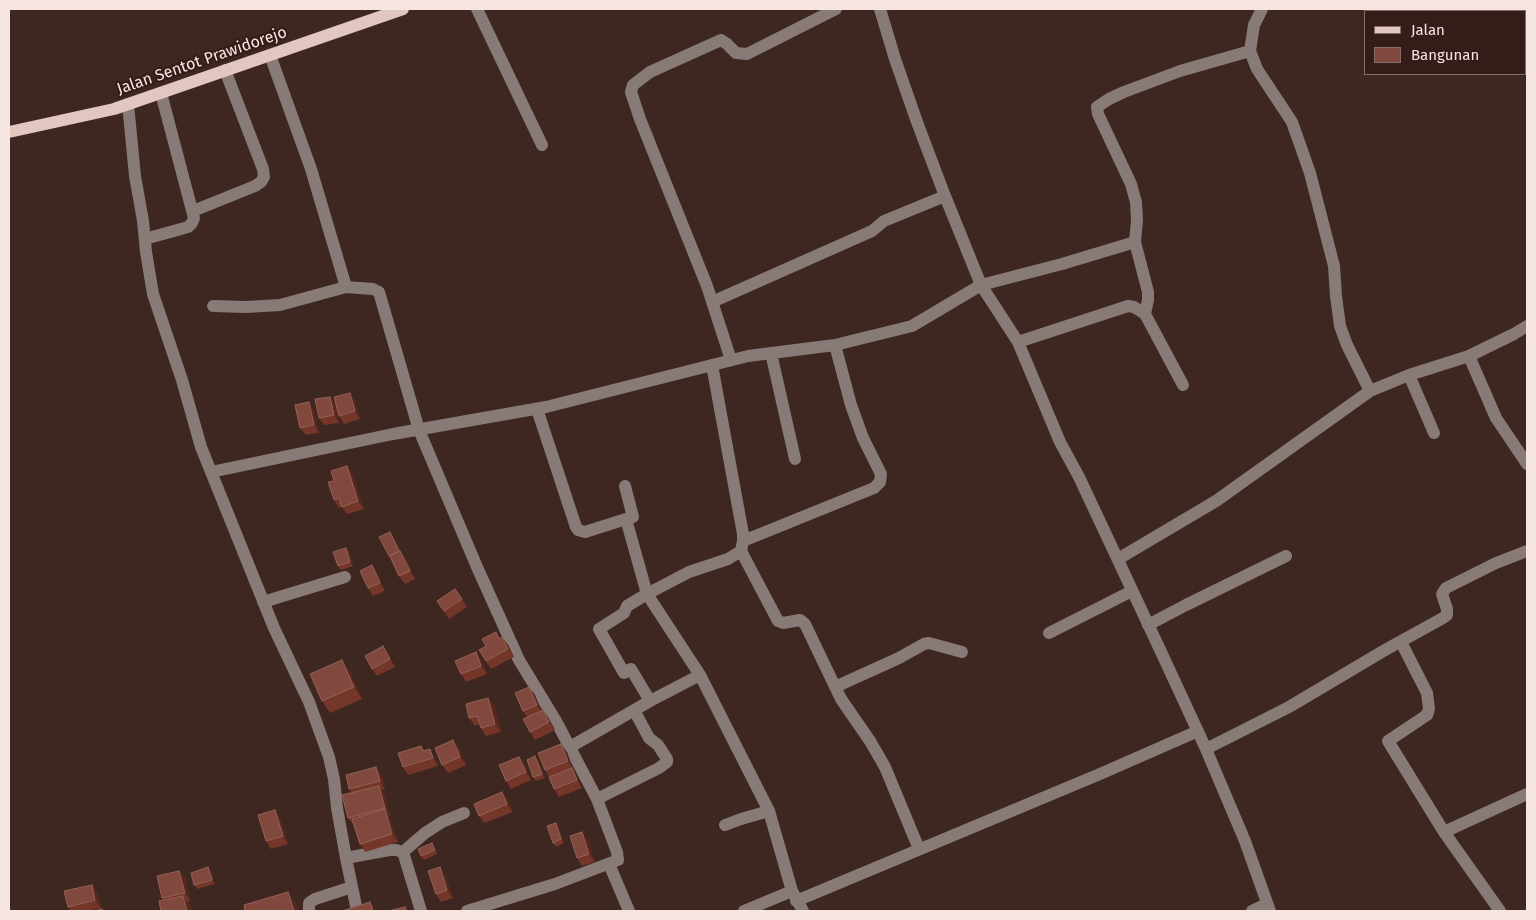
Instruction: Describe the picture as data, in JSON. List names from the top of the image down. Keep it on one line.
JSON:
{"streets":{"main road":["Jalan Sentot Prawidorejo"]},"legend":["Jalan","Bangunan"]}
